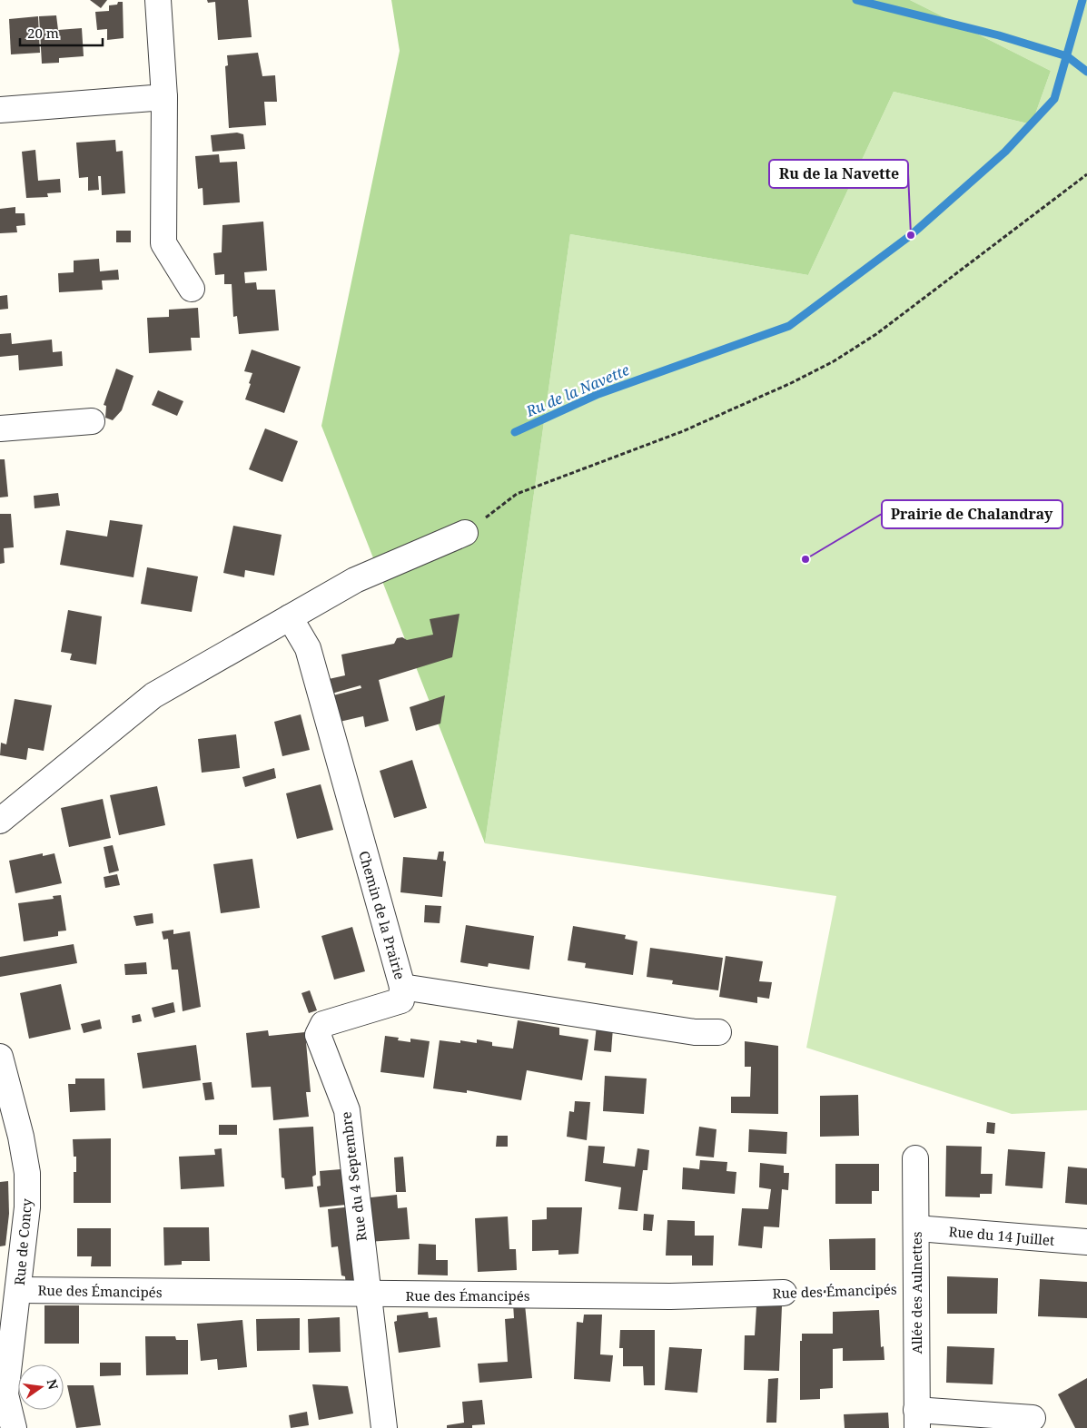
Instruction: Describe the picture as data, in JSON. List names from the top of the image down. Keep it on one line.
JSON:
{"streets":{"street":["Chemin de la Prairie","Rue du 4 Septembre","Rue du 14 Juillet","Rue de Concy","Rue des Émancipés","Allée des Aulnettes"]},"crossings":[["Chemin de la Prairie","Rue du 4 Septembre"],["Rue du 4 Septembre","Rue des Émancipés"],["Rue du 14 Juillet","Allée des Aulnettes"],["Rue de Concy","Rue des Émancipés"],["Rue des Émancipés","Allée des Aulnettes"]],"water":["Ru de la Navette"],"places":["Ru de la Navette","Prairie de Chalandray"],"scale_bar":"20 m","north":"right"}
